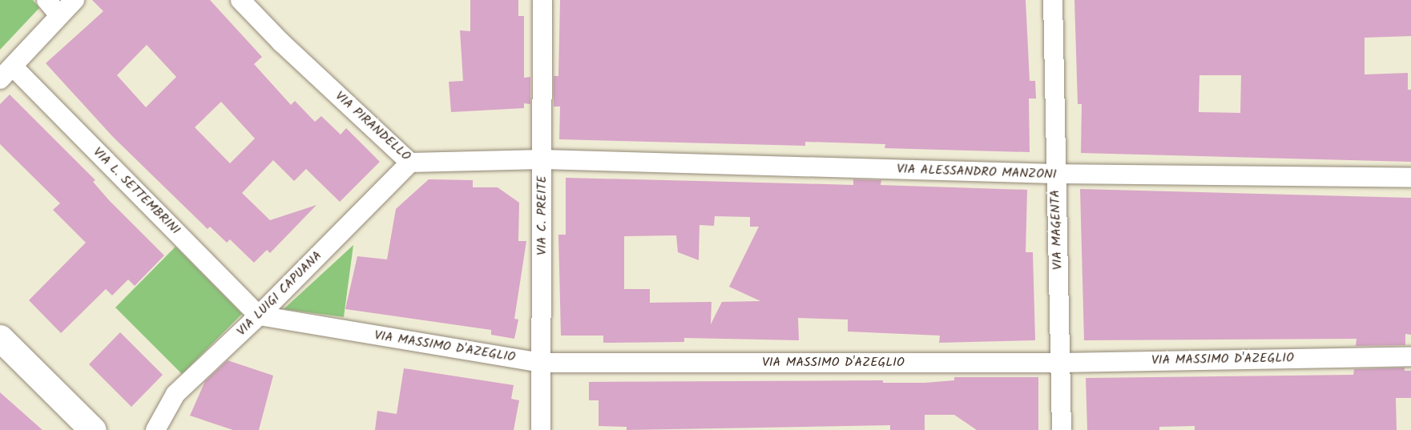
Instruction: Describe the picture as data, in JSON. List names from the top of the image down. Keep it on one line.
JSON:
{"streets":{"street":["VIA PIRANDELLO","VIA ALESSANDRO MANZONI","VIA L. SETTEMBRINI","VIA C. PREITE","VIA MAGENTA","VIA LUIGI CAPUANA","VIA MASSIMO D'AZEGLIO"]},"crossings":[["VIA PIRANDELLO","VIA ALESSANDRO MANZONI"],["VIA PIRANDELLO","VIA C. PREITE"],["VIA PIRANDELLO","VIA LUIGI CAPUANA"],["VIA ALESSANDRO MANZONI","VIA C. PREITE"],["VIA ALESSANDRO MANZONI","VIA MAGENTA"],["VIA L. SETTEMBRINI","VIA LUIGI CAPUANA"],["VIA L. SETTEMBRINI","VIA MASSIMO D'AZEGLIO"],["VIA C. PREITE","VIA MASSIMO D'AZEGLIO"],["VIA MAGENTA","VIA MASSIMO D'AZEGLIO"],["VIA LUIGI CAPUANA","VIA MASSIMO D'AZEGLIO"]]}
